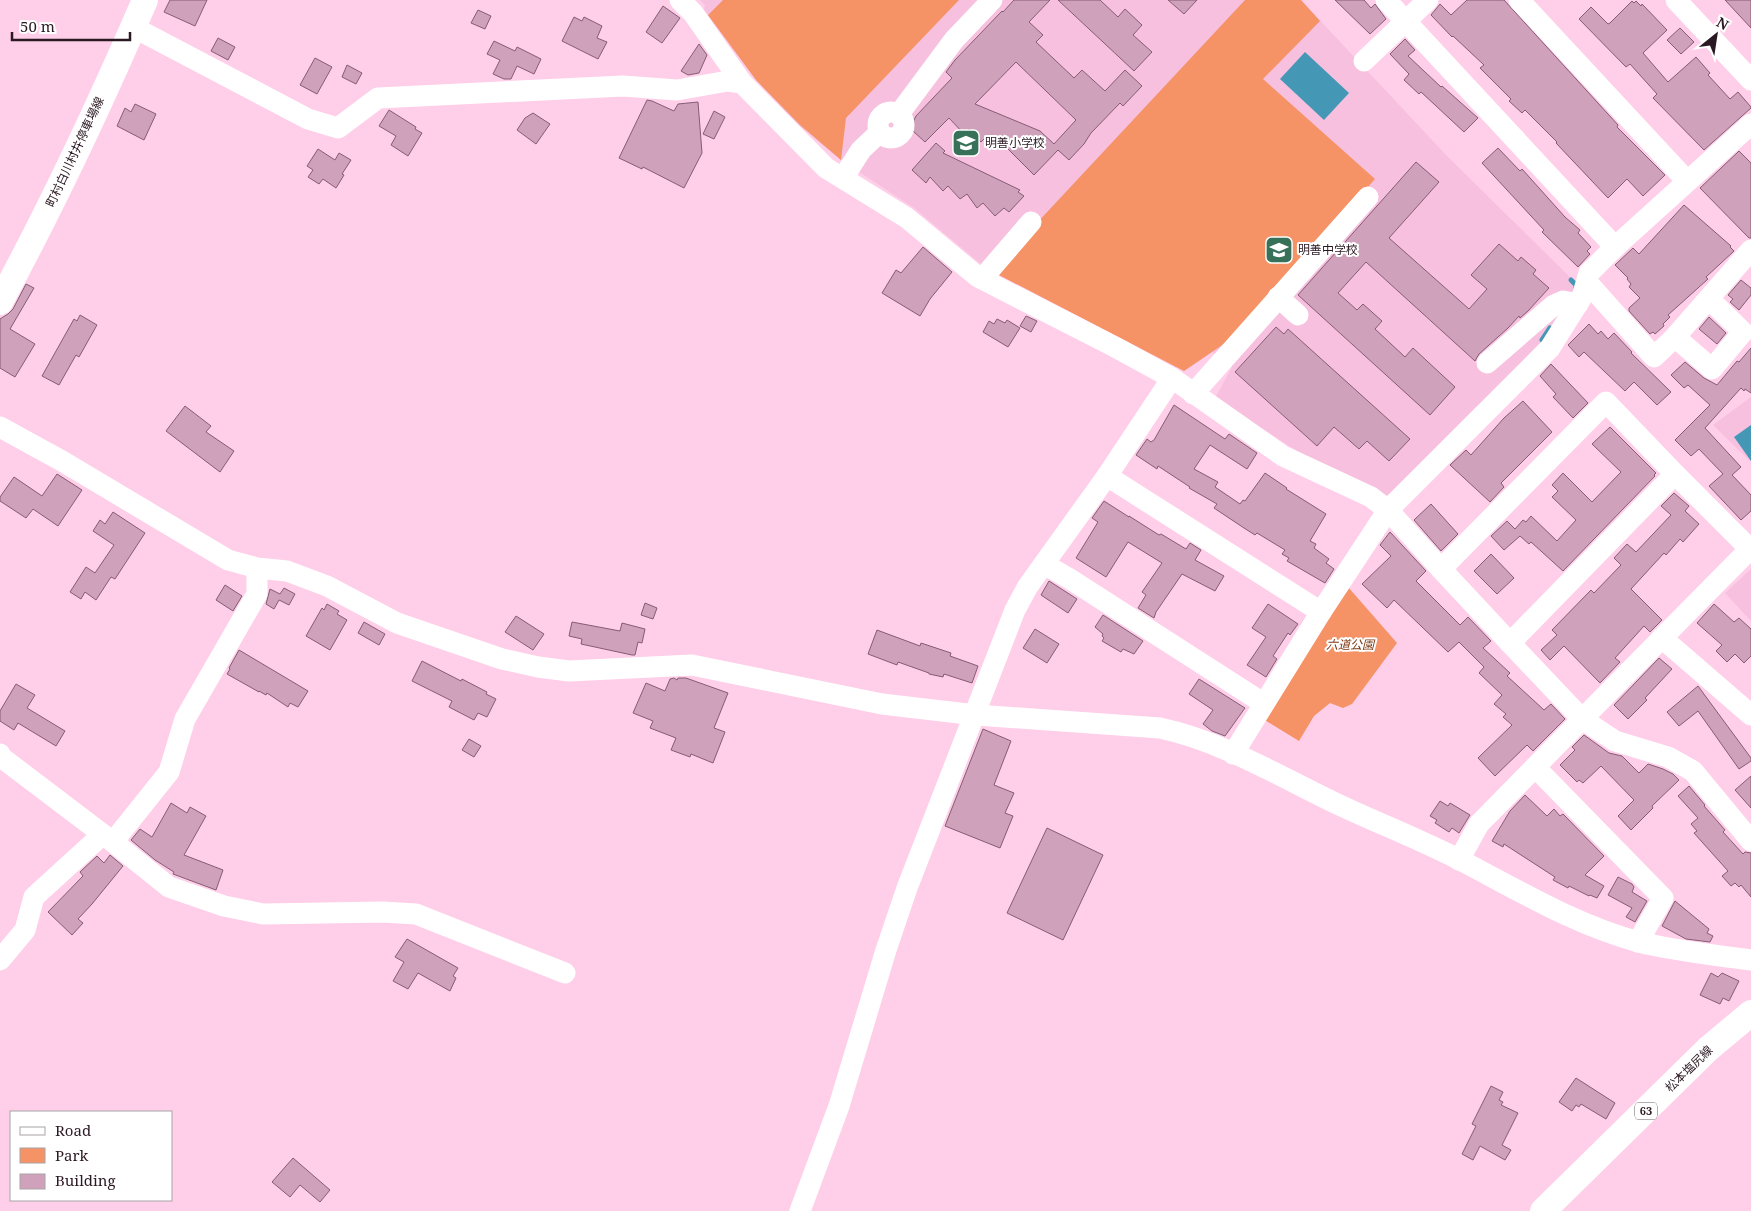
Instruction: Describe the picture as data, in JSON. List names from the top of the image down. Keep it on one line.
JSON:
{"streets":{"main road":["町村白川村井停車場線","松本塩尻線","63"]},"parks":["六道公園"],"places":{"school or university":["明善小学校","明善中学校"]},"legend":["Road","Park","Building"],"scale_bar":"50 m","north":"top right"}
